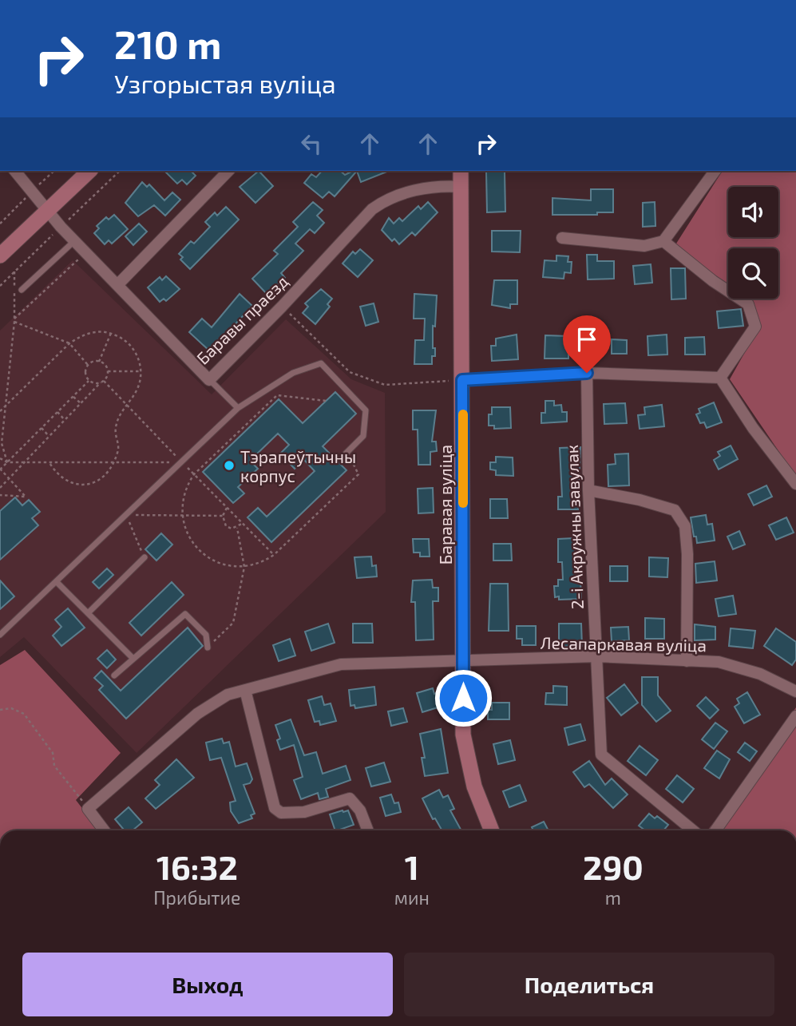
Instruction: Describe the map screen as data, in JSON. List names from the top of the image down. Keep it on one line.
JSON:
{"streets":{"street":["Баравы праезд","Баравая вуліца","2-і Акружны завулак","Лесапаркавая вуліца"]},"crossings":[["Баравы праезд","Баравая вуліца"],["Баравая вуліца","Лесапаркавая вуліца"],["2-і Акружны завулак","Лесапаркавая вуліца"]],"places":["Тэрапеўтычны корпус"],"page":{"turn":["210 m","Узгорыстая вуліца"],"eta":["16:32","Прибытие","1","мин","290","m"],"buttons":["Выход","Поделиться"]}}
